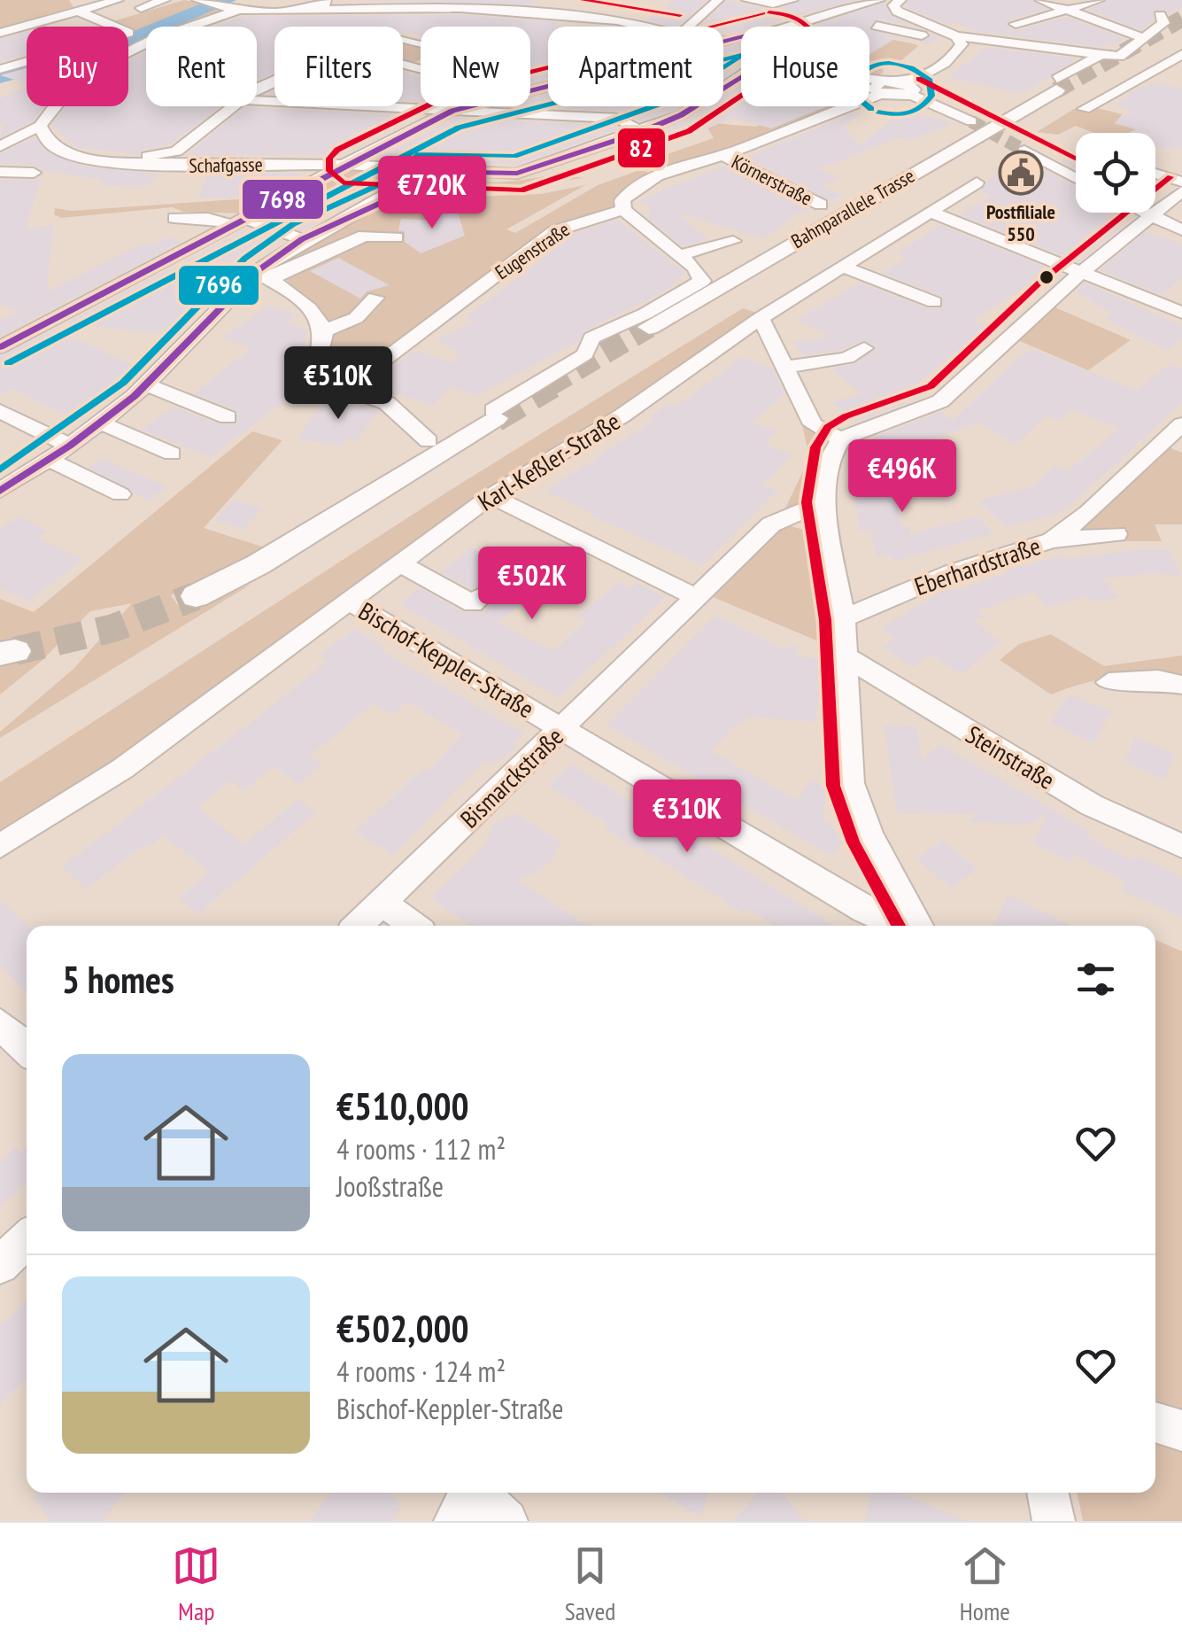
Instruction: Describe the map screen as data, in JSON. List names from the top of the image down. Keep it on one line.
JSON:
{"streets":{"main road":["Bahnparallele Trasse"],"street":["Schafgasse","Körnerstraße","Eugenstraße","Karl-Keßler-Straße","Eberhardstraße","Bischof-Keppler-Straße","Steinstraße","Bismarckstraße"]},"crossings":[["Karl-Keßler-Straße","Bischof-Keppler-Straße"],["Bischof-Keppler-Straße","Bismarckstraße"]],"places":{"public building":["Postfiliale 550"]},"lines":["transit line 82","transit line 7698","transit line 7696"],"page":{"chip":["Buy","Rent","Filters","New","Apartment","House"],"price":["€720K","€510K","€496K","€502K","€310K"],"heading":"5 homes","list":[{"name":"€510,000","note":"4 rooms · 112 m² · Jooßstraße"},{"name":"€502,000","note":"4 rooms · 124 m² · Bischof-Keppler-Straße"}],"tabs":["Map","Saved","Home"]}}
